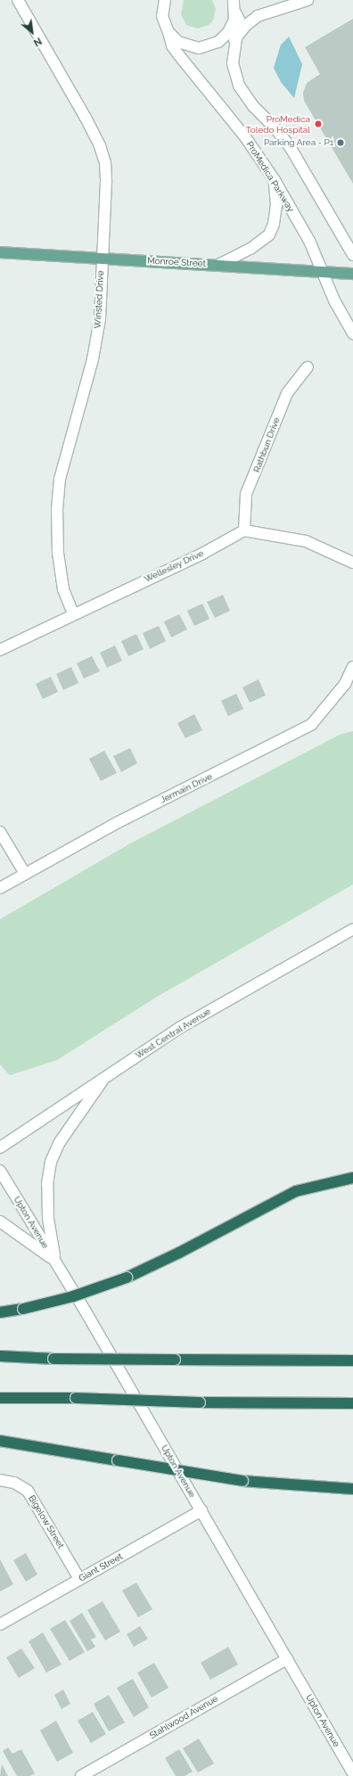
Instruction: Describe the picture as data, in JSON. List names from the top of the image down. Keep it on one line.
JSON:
{"streets":{"main road":["Monroe Street"],"street":["ProMedica Parkway","Winsted Drive","Rathbun Drive","Wellesley Drive","Jermain Drive","West Central Avenue","Upton Avenue","Bigelow Street","Giant Street","Stahlwood Avenue"]},"crossings":[["ProMedica Parkway","Monroe Street"],["Monroe Street","Winsted Drive"],["Winsted Drive","Wellesley Drive"],["Rathbun Drive","Wellesley Drive"],["Upton Avenue","Giant Street"],["Upton Avenue","Stahlwood Avenue"],["Bigelow Street","Giant Street"]],"places":["ProMedica Toledo Hospital","Parking Area - P1"],"north":"bottom right"}
